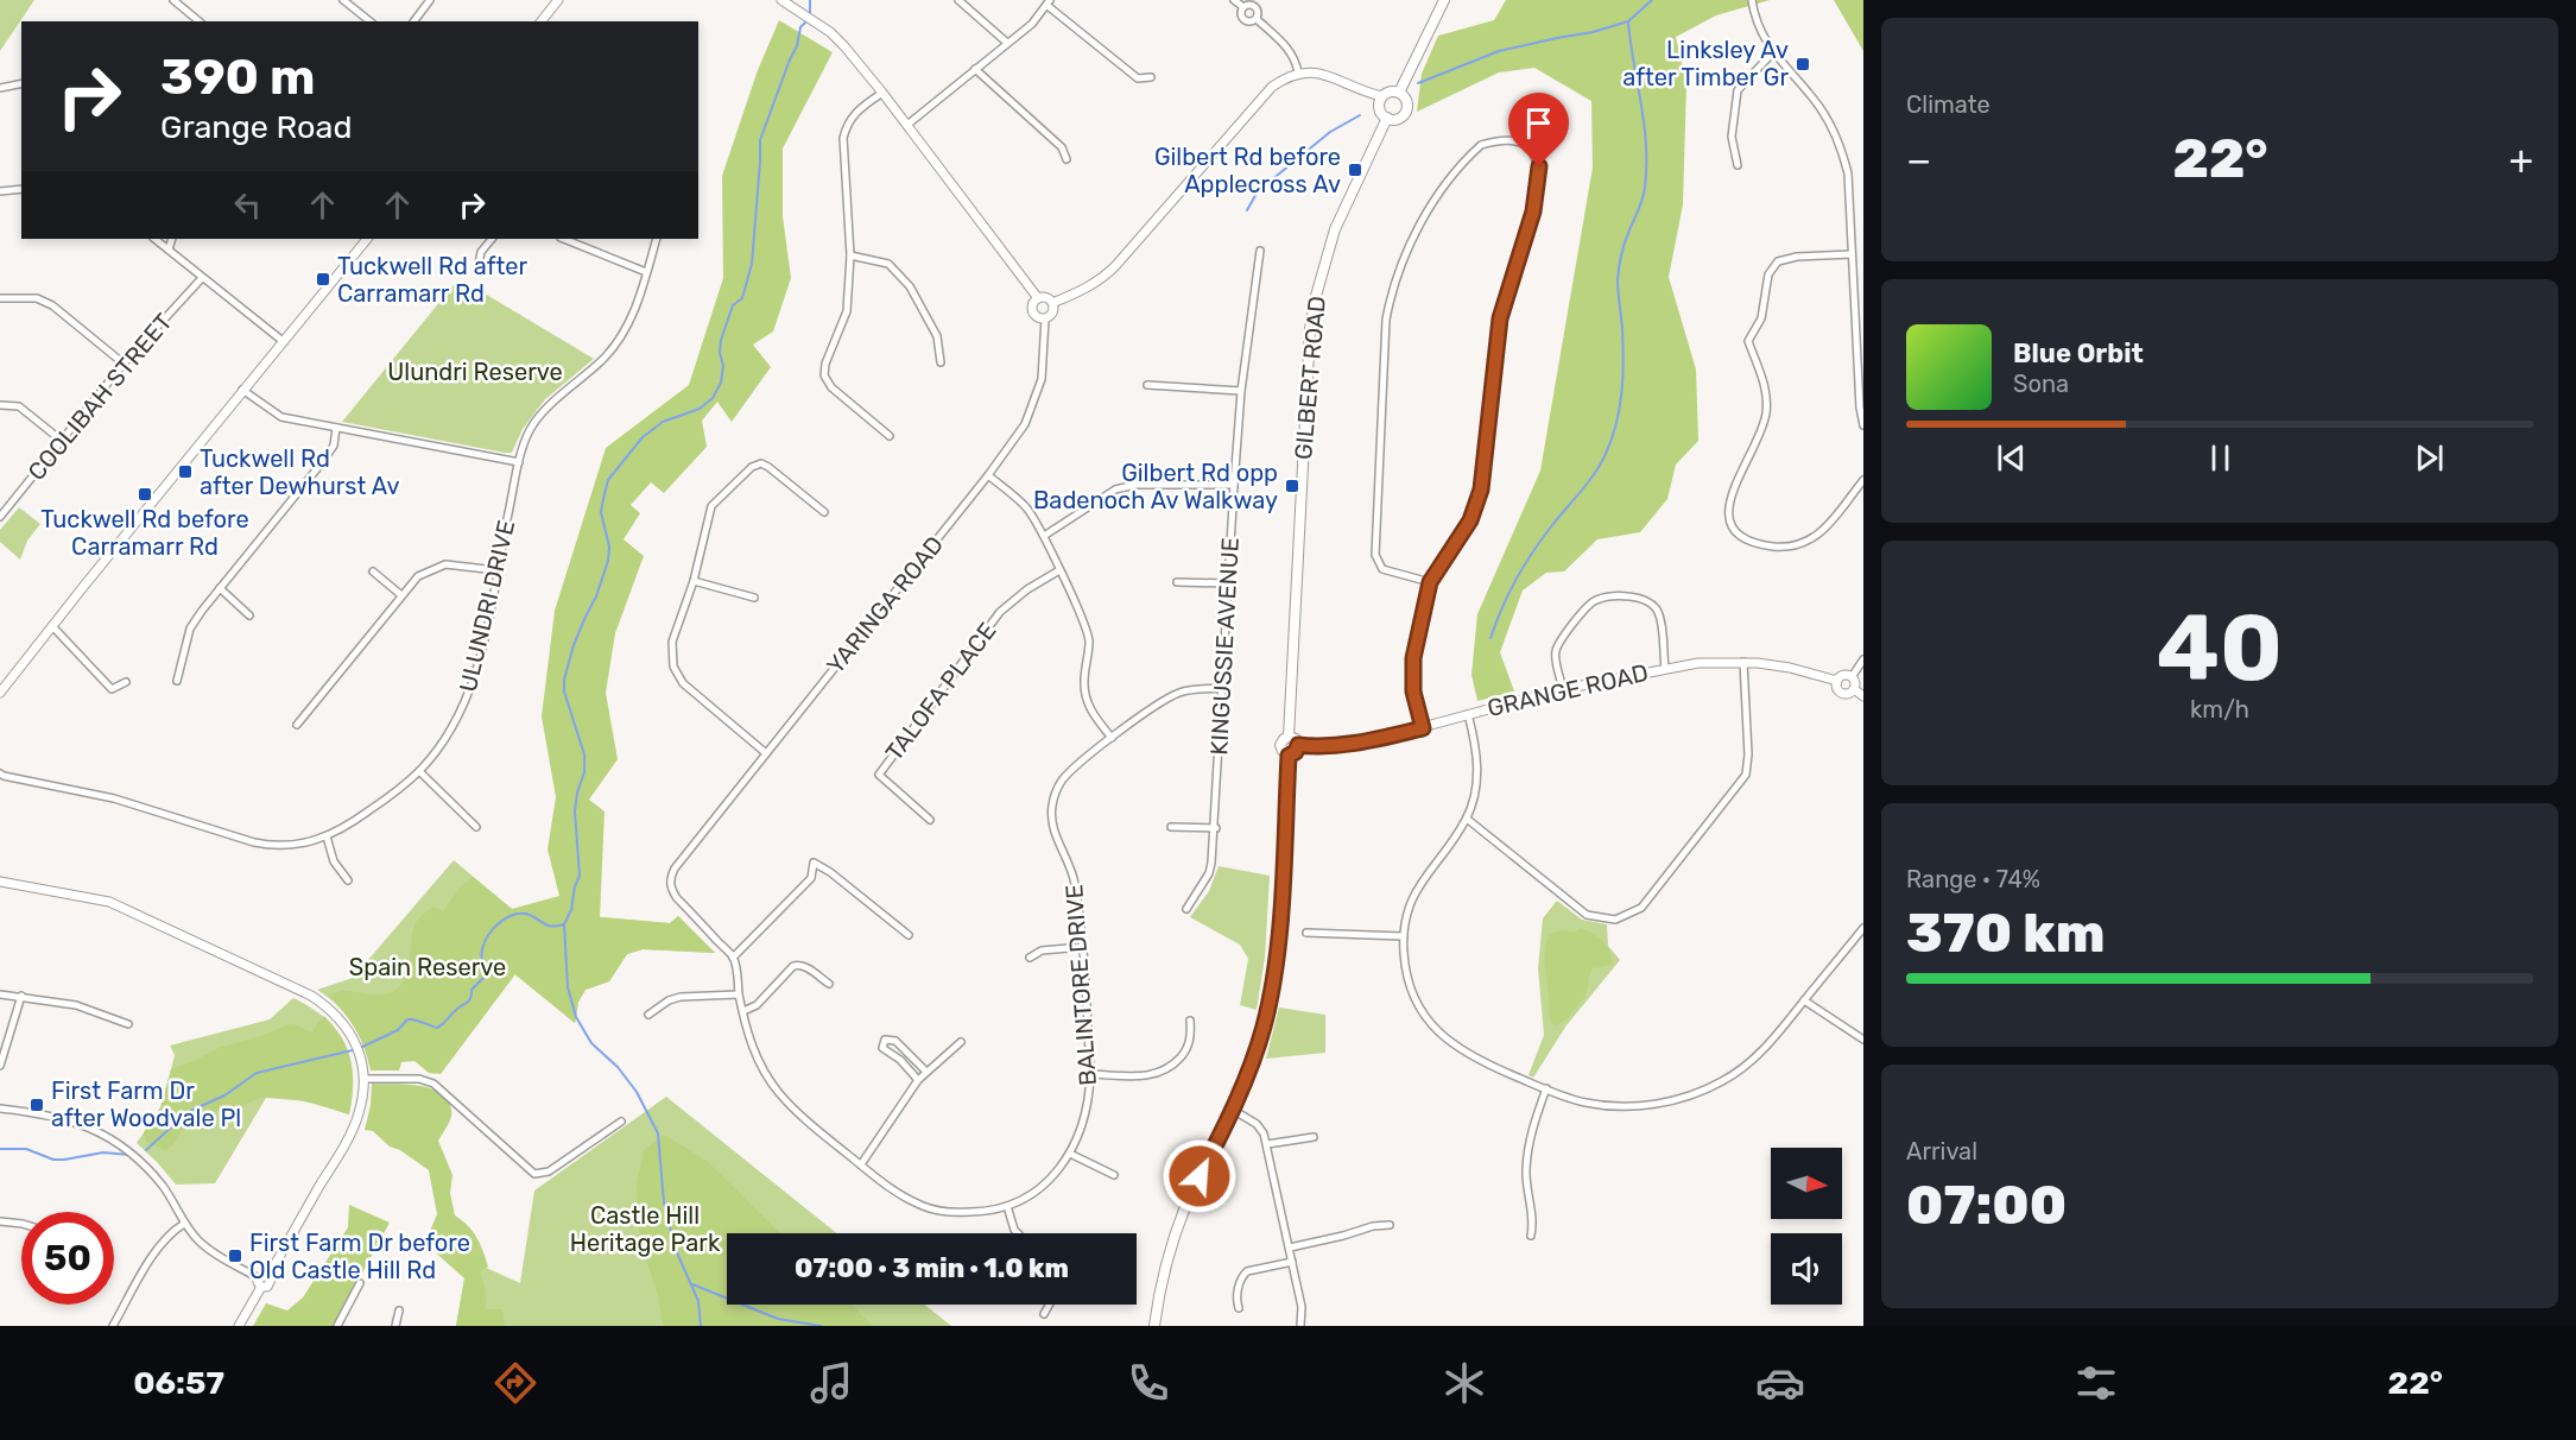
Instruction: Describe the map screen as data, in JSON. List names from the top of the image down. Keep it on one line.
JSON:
{"streets":{"main road":["GILBERT ROAD"],"street":["COOLIBAH STREET","YARINGA ROAD","ULUNDRI DRIVE","KINGUSSIE AVENUE","GRANGE ROAD","TALOFA PLACE","BALINTORE DRIVE"]},"crossings":[["GILBERT ROAD","GRANGE ROAD"],["YARINGA ROAD","BALINTORE DRIVE"],["KINGUSSIE AVENUE","BALINTORE DRIVE"]],"parks":["Ulundri Reserve","Spain Reserve","Castle Hill Heritage Park"],"places":{"transit":["Linksley Av after Timber Gr","Gilbert Rd before Applecross Av","Tuckwell Rd after Carramarr Rd","Tuckwell Rd after Dewhurst Av","Gilbert Rd opp Badenoch Av Walkway","Tuckwell Rd before Carramarr Rd","First Farm Dr after Woodvale Pl","First Farm Dr before Old Castle Hill Rd"]},"north":"right","page":{"tile":["Climate",["40","km/h"],["Range · 74%","370 km"],["Arrival","07:00"]],"turn":["390 m","Grange Road"],"heat":["−","22°","+"],"song":["Blue Orbit","Sona"],"limit":"50","trip":"07:00 · 3 min · 1.0 km","tabs":["06:57","22°"]}}
